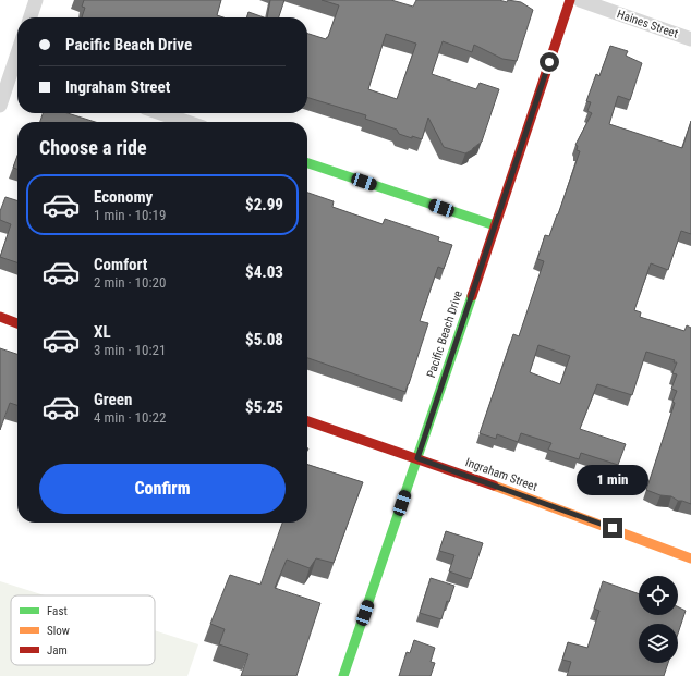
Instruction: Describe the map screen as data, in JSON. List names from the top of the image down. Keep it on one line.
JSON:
{"streets":{"street":["Haines Street","Pacific Beach Drive","Ingraham Street"]},"crossings":[["Pacific Beach Drive","Ingraham Street"]],"legend":["Fast","Slow","Jam"],"page":{"banner":["Pacific Beach Drive","Ingraham Street"],"heading":"Choose a ride","list":[{"name":"Economy","note":"1 min · 10:19","value":"$2.99"},{"name":"Comfort","note":"2 min · 10:20","value":"$4.03"},{"name":"XL","note":"3 min · 10:21","value":"$5.08"},{"name":"Green","note":"4 min · 10:22","value":"$5.25"}],"buttons":"Confirm","bubble":"1 min"}}
